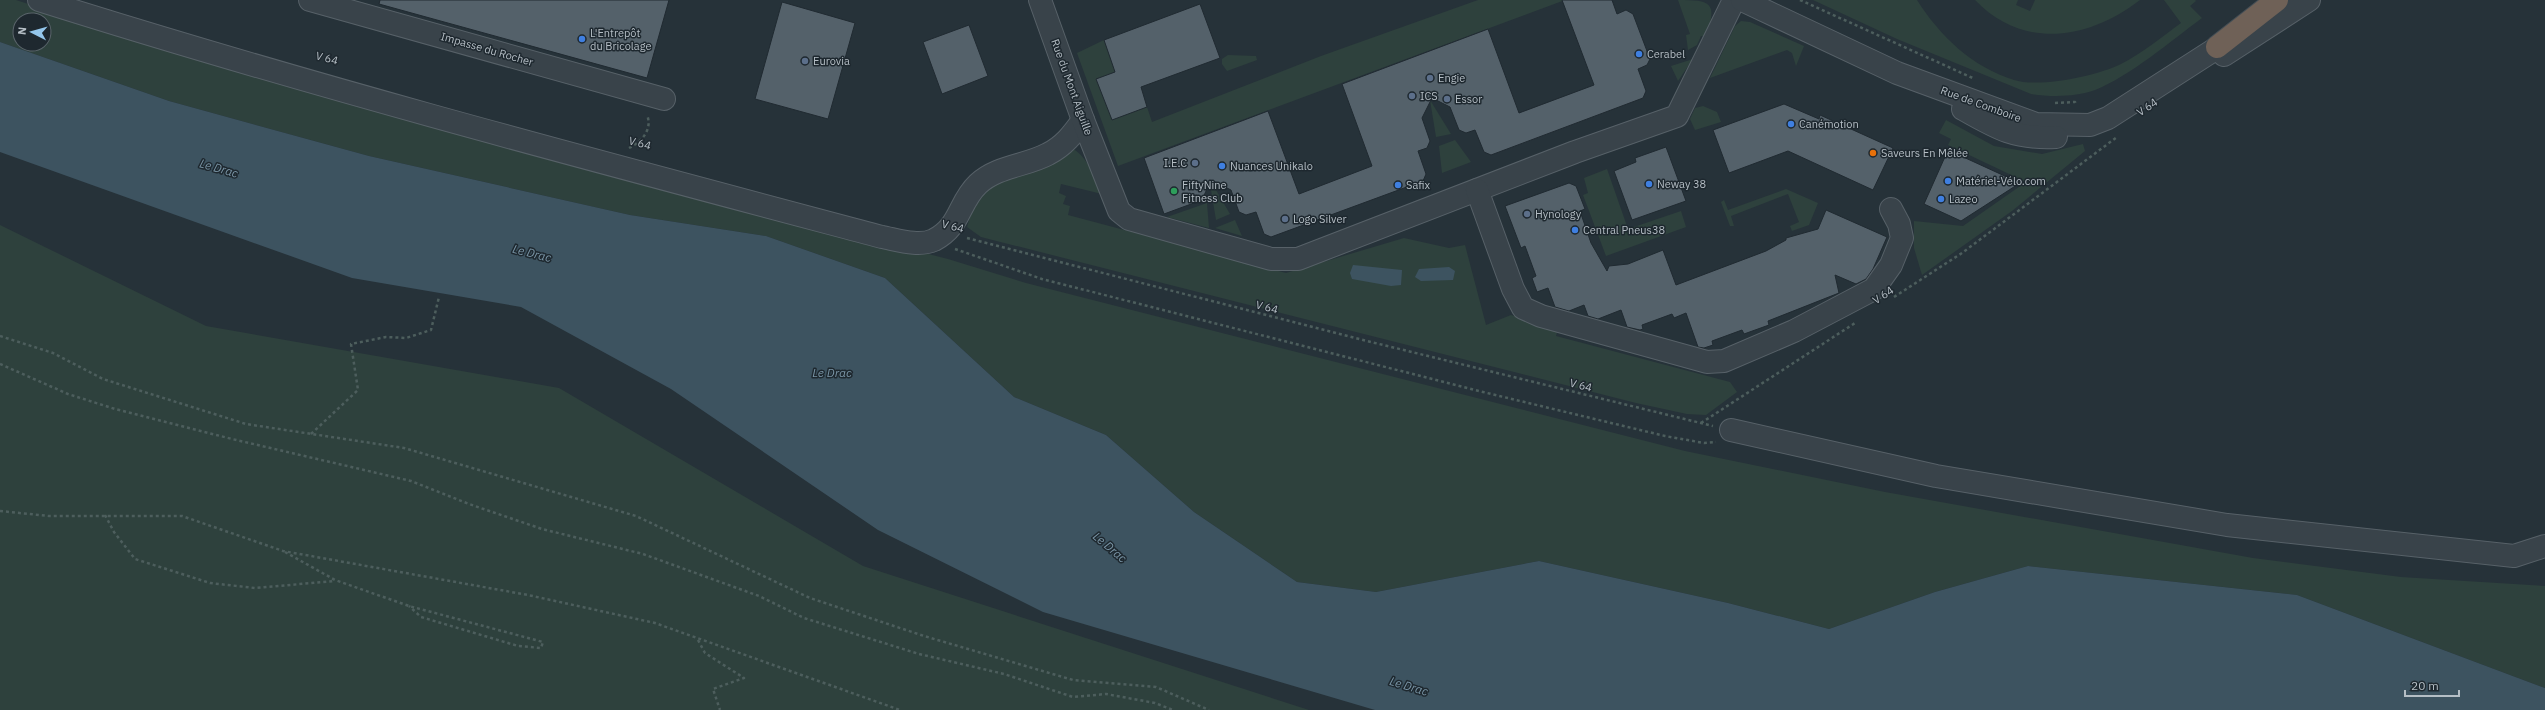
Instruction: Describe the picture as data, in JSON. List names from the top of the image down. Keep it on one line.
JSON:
{"streets":{"street":["Impasse du Rocher","Rue du Mont Aiguille","Rue de Comboire"],"path":["V 64"]},"crossings":[["V 64","Rue de Comboire"],["Rue du Mont Aiguille","Rue de Comboire"]],"water":["Le Drac"],"places":["L'Entrepôt du Bricolage","Cerabel","Eurovia","Engie","ICS","Essor","Canémotion","Saveurs En Mêlée","I.E.C","Nuances Unikalo","Matériel-Vélo.com","Neway 38","Safix","FiftyNine Fitness Club","Lazeo","Hynology","Logo Silver","Central Pneus38"],"scale_bar":"20 m","north":"left"}
